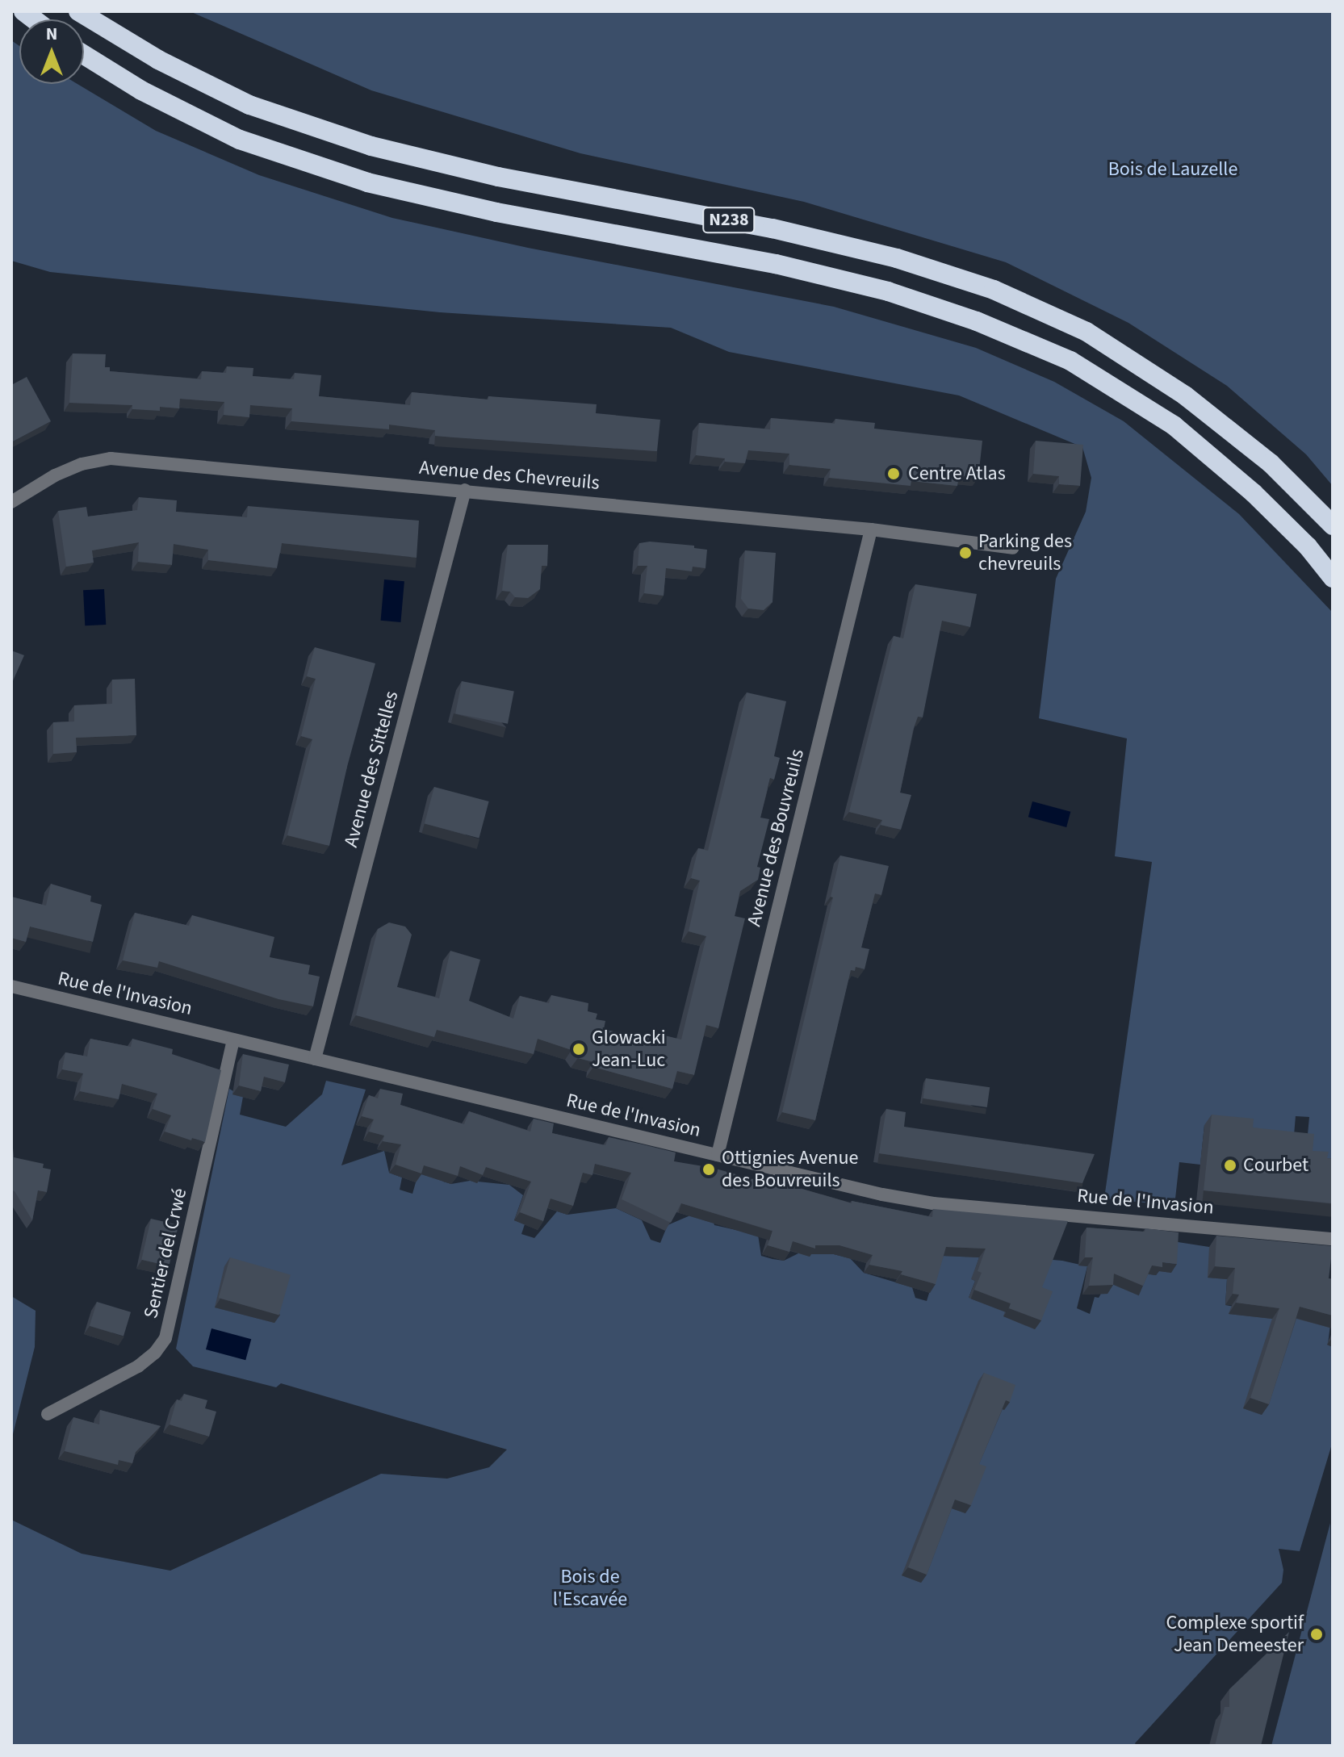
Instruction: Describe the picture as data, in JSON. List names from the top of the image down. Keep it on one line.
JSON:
{"streets":{"highway":["N238"],"street":["Avenue des Chevreuils","Avenue des Sittelles","Avenue des Bouvreuils","Rue de l'Invasion","Sentier del Crwé"]},"crossings":[["Avenue des Chevreuils","Avenue des Sittelles"],["Avenue des Chevreuils","Avenue des Bouvreuils"],["Avenue des Sittelles","Rue de l'Invasion"],["Avenue des Bouvreuils","Rue de l'Invasion"],["Rue de l'Invasion","Sentier del Crwé"]],"parks":["Bois de Lauzelle","Bois de l'Escavée"],"places":["Centre Atlas","Parking des chevreuils","Glowacki Jean-Luc","Courbet","Ottignies Avenue des Bouvreuils","Complexe sportif Jean Demeester"],"north":"top"}
